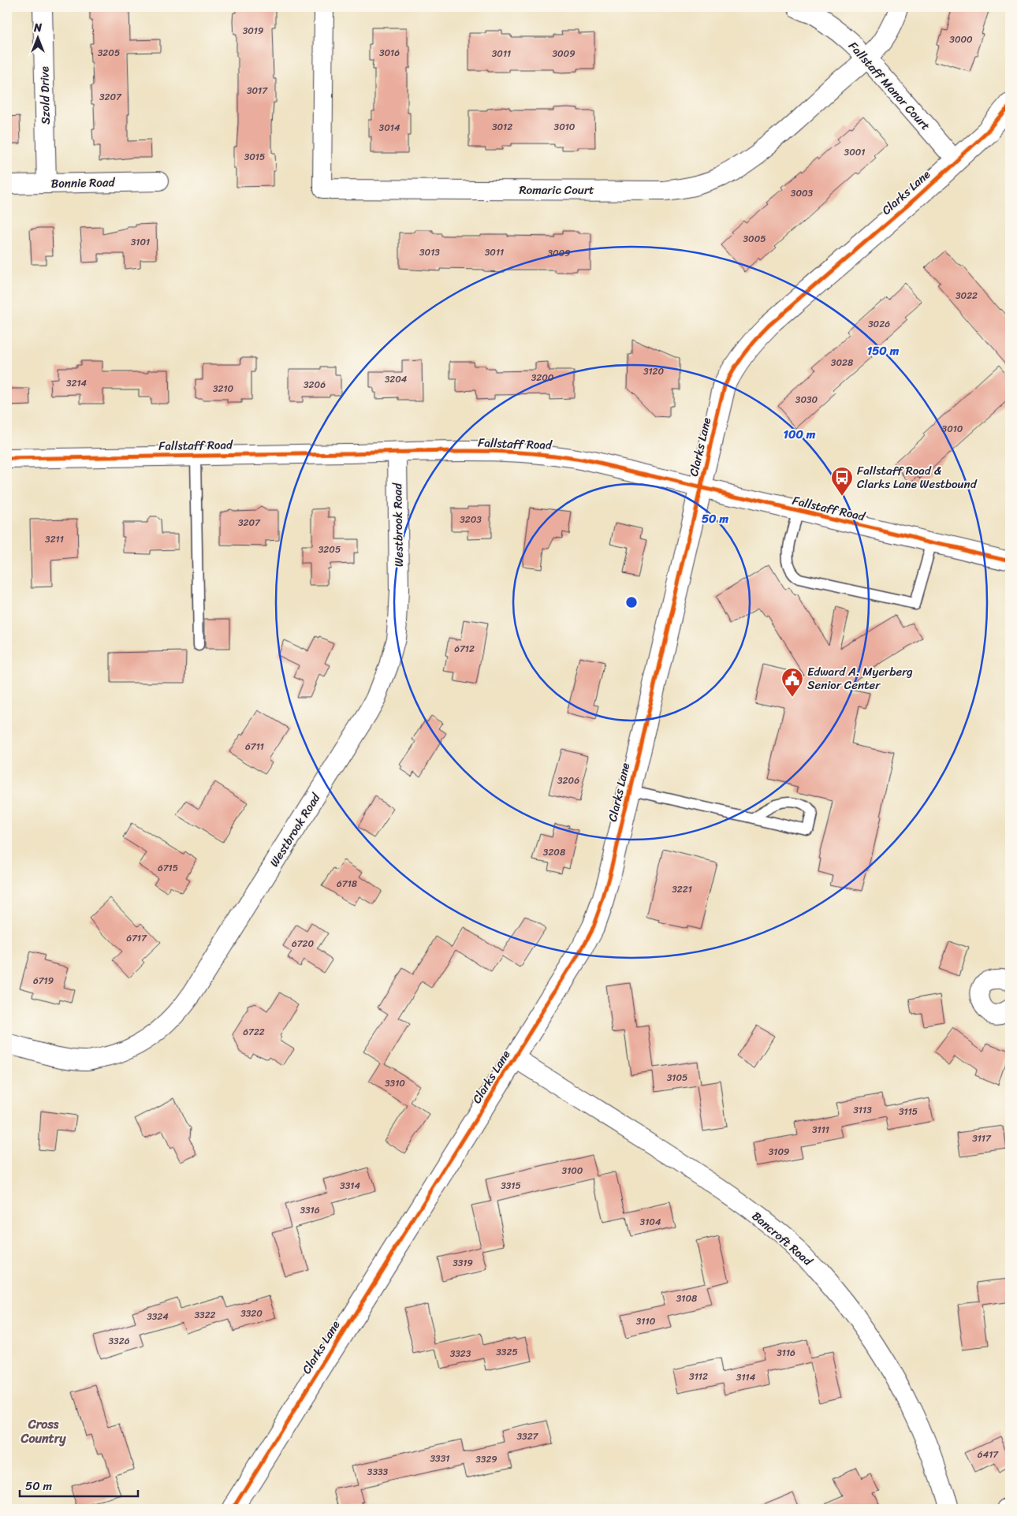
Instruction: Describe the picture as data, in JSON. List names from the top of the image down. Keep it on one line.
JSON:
{"streets":{"street":["Fallstaff Manor Court","Szold Drive","Bonnie Road","Romaric Court","Clarks Lane","Fallstaff Road","Westbrook Road","Bancroft Road"]},"crossings":[["Fallstaff Manor Court","Romaric Court"],["Fallstaff Manor Court","Clarks Lane"],["Szold Drive","Bonnie Road"],["Clarks Lane","Fallstaff Road"],["Clarks Lane","Bancroft Road"],["Fallstaff Road","Westbrook Road"]],"districts":["Cross Country"],"places":{"bus stop":["Fallstaff Road & Clarks Lane Westbound"],"public building":["Edward A. Myerberg Senior Center"]},"house_numbers":["3019","3000","3205","3016","3011","3009","3017","3207","3012","3010","3014","3001","3015","3003","3005","3101","3013","3011","3009","3022","3026","3028","3120","3200","3204","3214","3206","3210","3030","3010","3203","3207","3211","3205","6712","6711","3206","3208","6715","6718","3221","6717","6720","6719","6722","3105","3310","3113","3115","3111","3117","3109","3100","3314","3315","3316","3104","3319","3108","3320","3322","3324","3110","3326","3325","3116","3323","3112","3114","3327","6417","3331","3329","3333"],"scale_bar":"50 m","north":"top","rings":["150 m","100 m","50 m"]}
